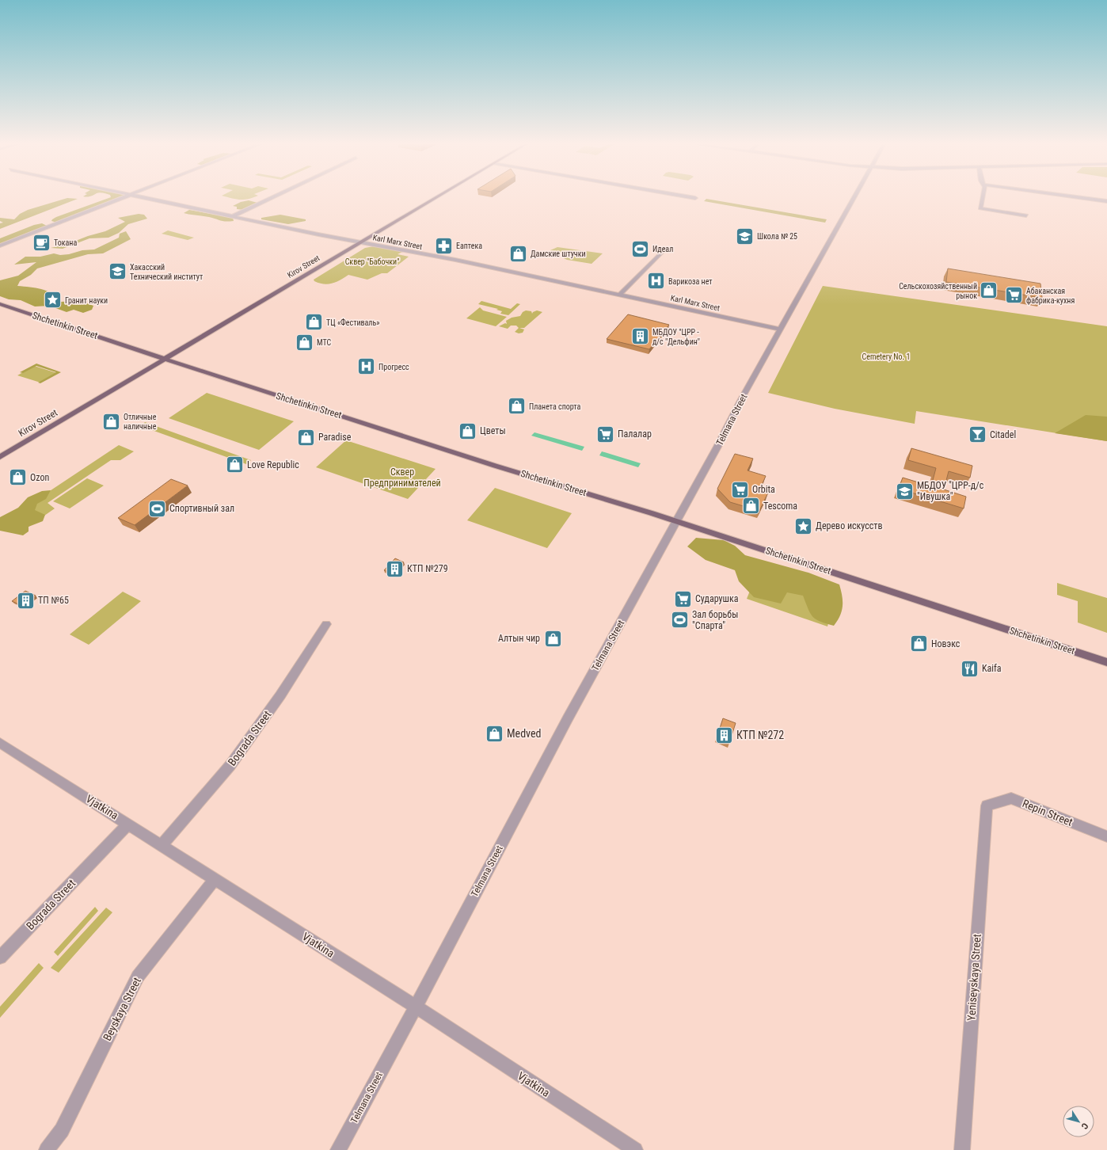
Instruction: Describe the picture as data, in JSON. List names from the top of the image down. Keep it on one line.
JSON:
{"streets":{"main road":["Kirov Street","Shchetinkin Street"],"street":["Karl Marx Street","Telmana Street","Bograda Street","Vjatkina","Repin Street","Yeniseyskaya Street","Beyskaya Street"]},"crossings":[["Karl Marx Street","Kirov Street"],["Karl Marx Street","Telmana Street"],["Kirov Street","Shchetinkin Street"],["Shchetinkin Street","Telmana Street"],["Telmana Street","Vjatkina"],["Bograda Street","Vjatkina"],["Vjatkina","Beyskaya Street"],["Repin Street","Yeniseyskaya Street"]],"parks":["Сквер \"Бабочки\"","Cemetery No. 1","Сквер Предпринимателей"],"places":{"school or university":["Школа № 25","Хакасский Технический институт","МБДОУ \"ЦРР-д/с \"Ивушка\""],"cafe":["Токана"],"pharmacy":["Еаптека"],"sports":["Идеал","Спортивный зал","Зал борьбы \"Спарта\""],"shop":["Дамские штучки","Сельскохозяйственный рынок","ТЦ «Фестиваль»","МТС","Планета спорта","Отличные наличные","Цветы","Paradise","Love Republic","Ozon","Tescoma","Алтын чир","Новэкс","Medved"],"hospital":["Варикоза нет","Прогресс"],"supermarket":["Абаканская фабрика-кухня","Палалар","Orbita","Сударушка"],"place":["Гранит науки","Дерево искусств"],"building":["МБДОУ \"ЦРР - д/с \"Дельфин\"","КТП №279","ТП №65","КТП №272"],"bar":["Citadel"],"restaurant":["Kaifa"]},"north":"bottom right"}
